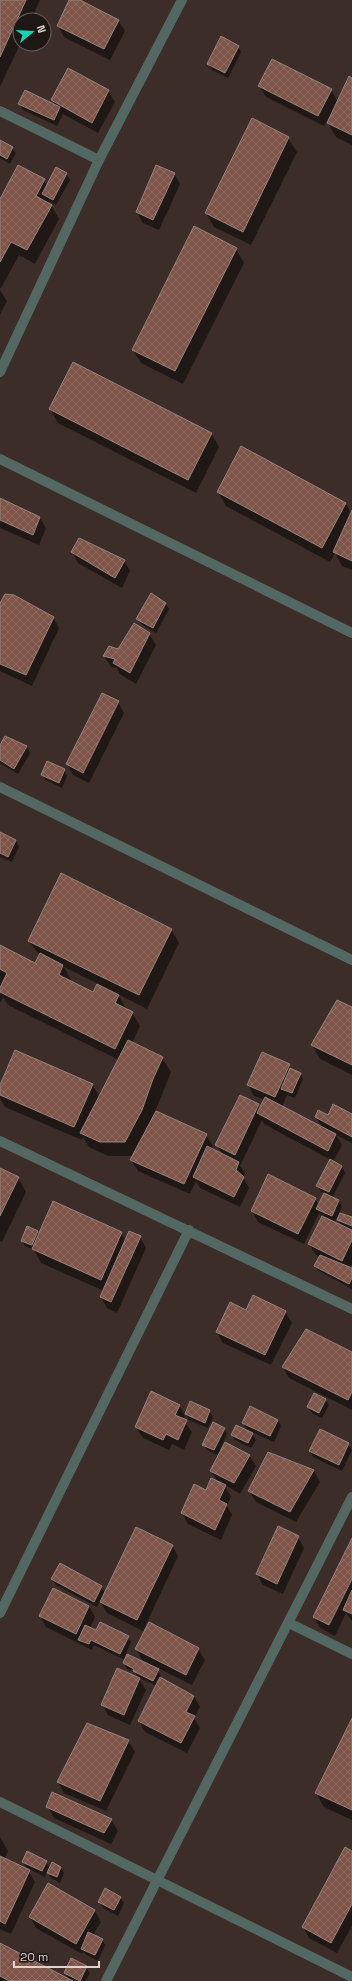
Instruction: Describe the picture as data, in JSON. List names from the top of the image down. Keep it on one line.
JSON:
{"scale_bar":"20 m","north":"right"}
